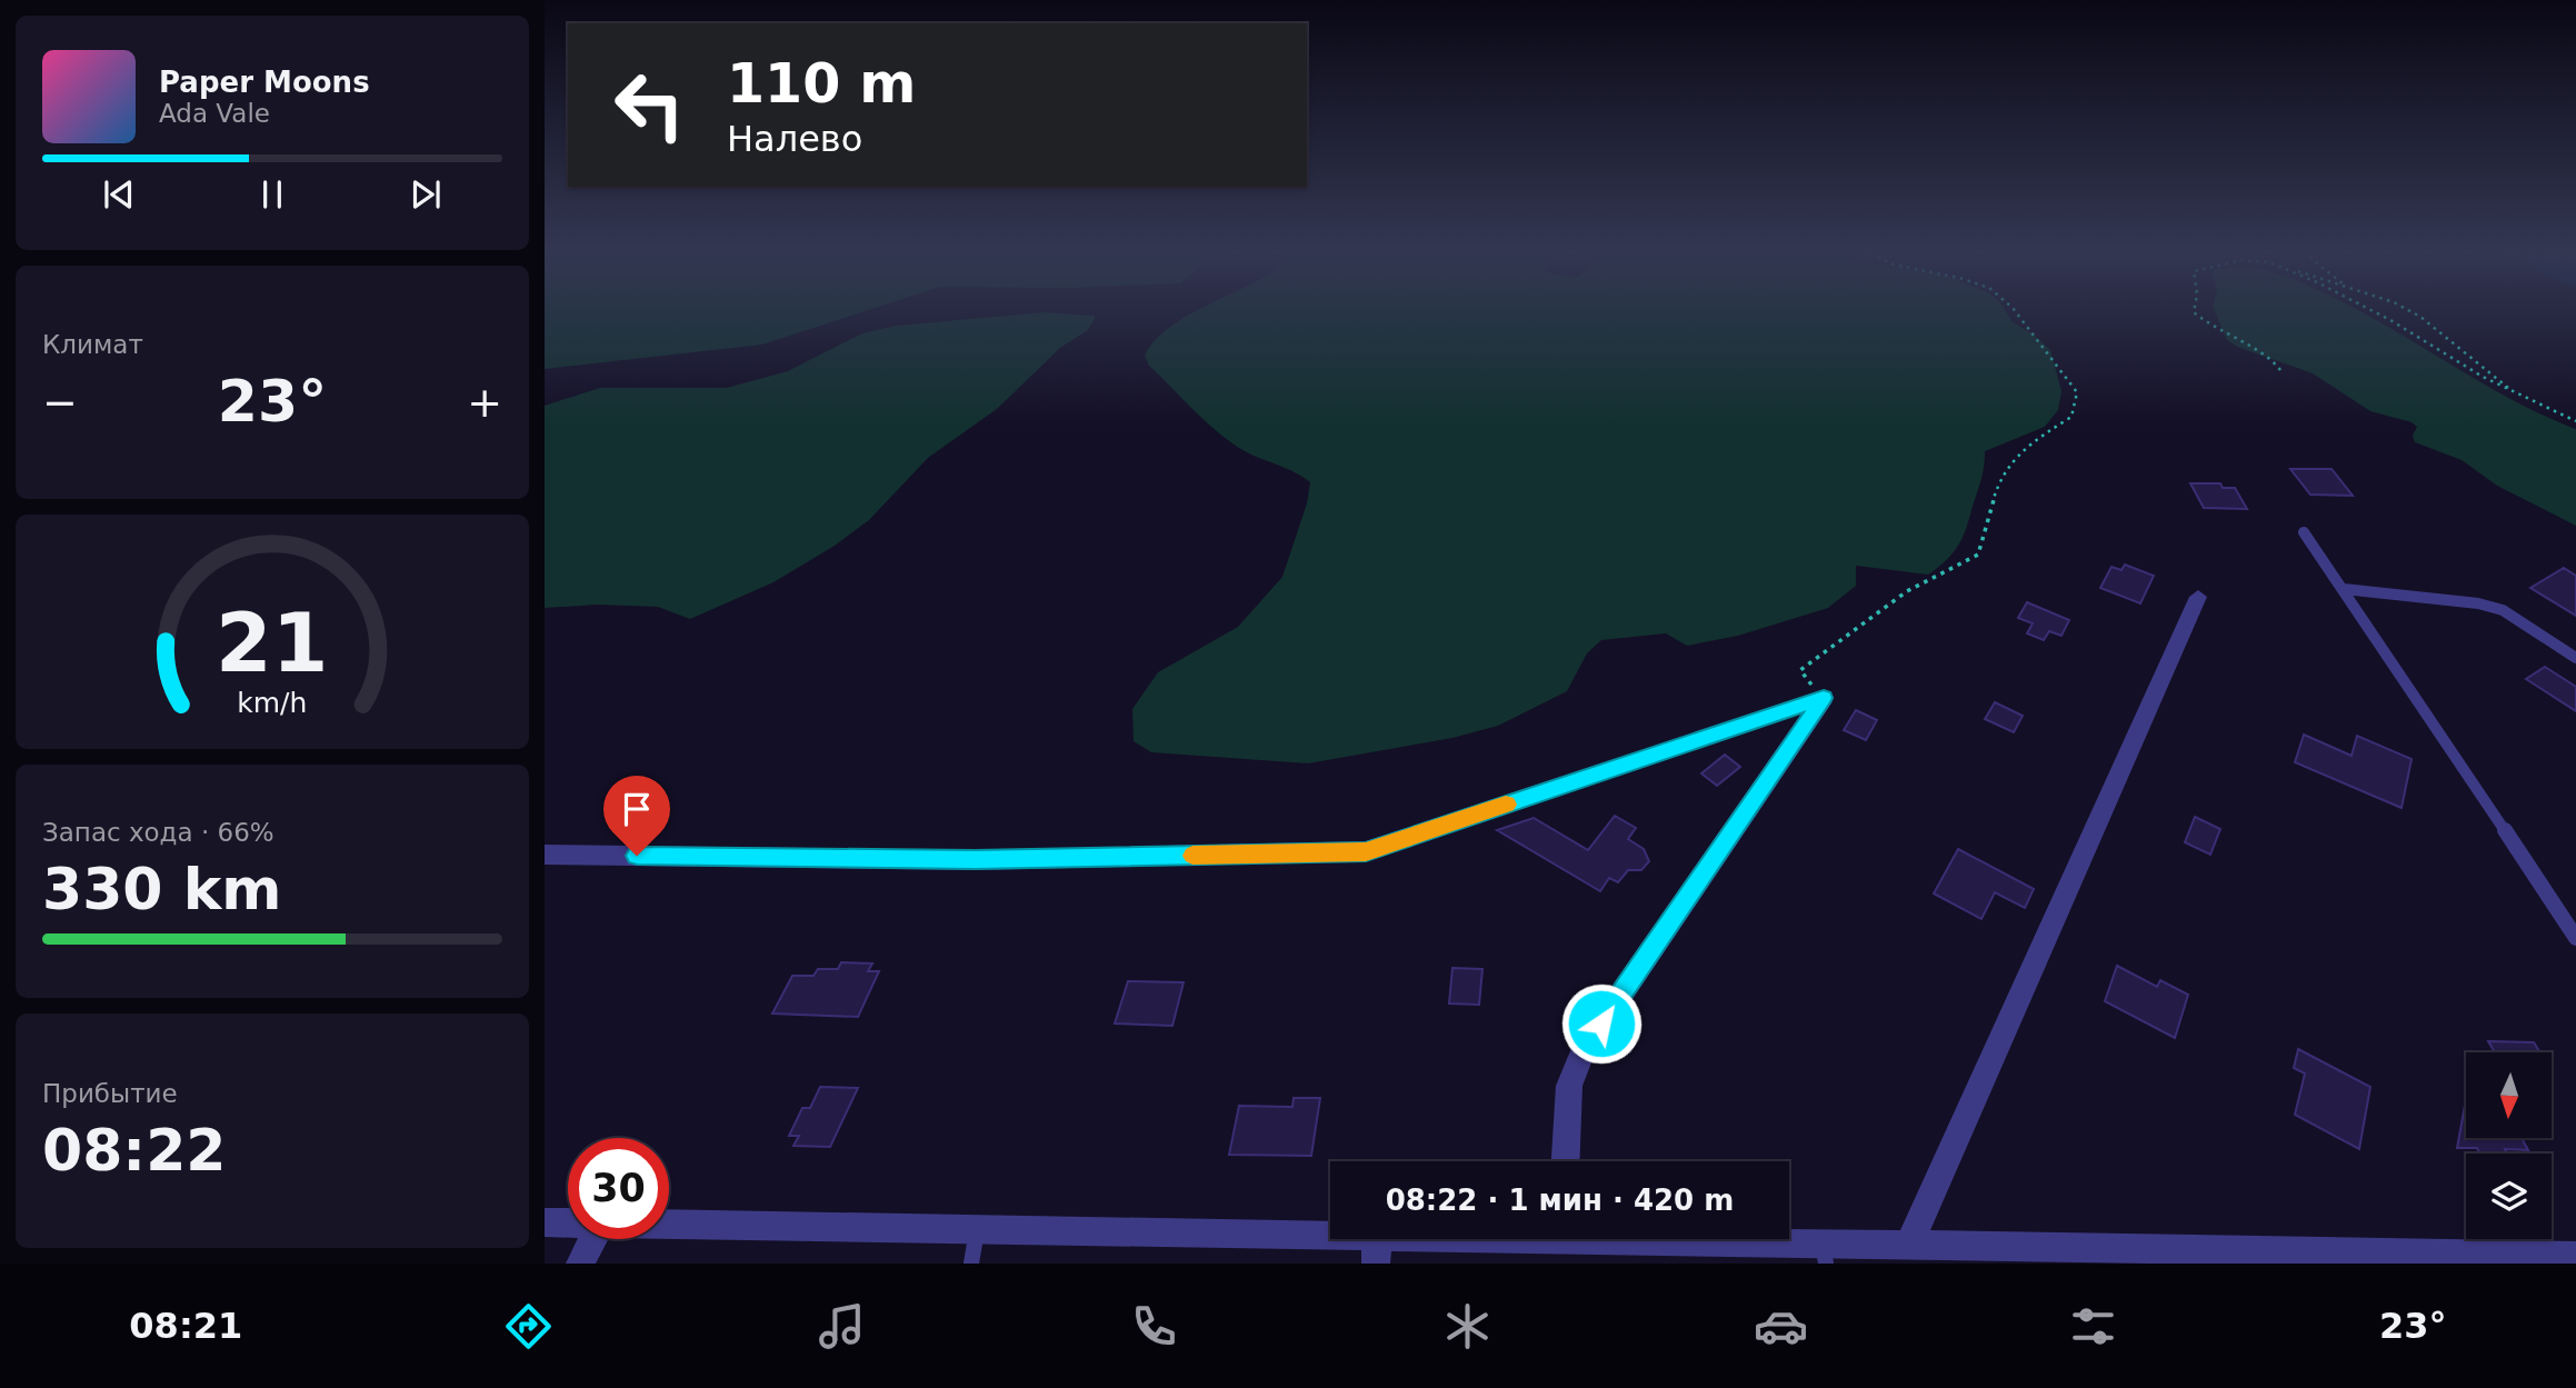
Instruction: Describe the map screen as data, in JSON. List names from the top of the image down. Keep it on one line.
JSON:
{"north":"bottom","page":{"turn":["110 m","Налево"],"song":["Paper Moons","Ada Vale"],"tile":["Климат",["Запас хода · 66%","330 km"],["Прибытие","08:22"]],"heat":["−","23°","+"],"limit":"30","trip":"08:22 · 1 мин · 420 m","tabs":["08:21","23°"],"gauge":["21","km/h"]}}
